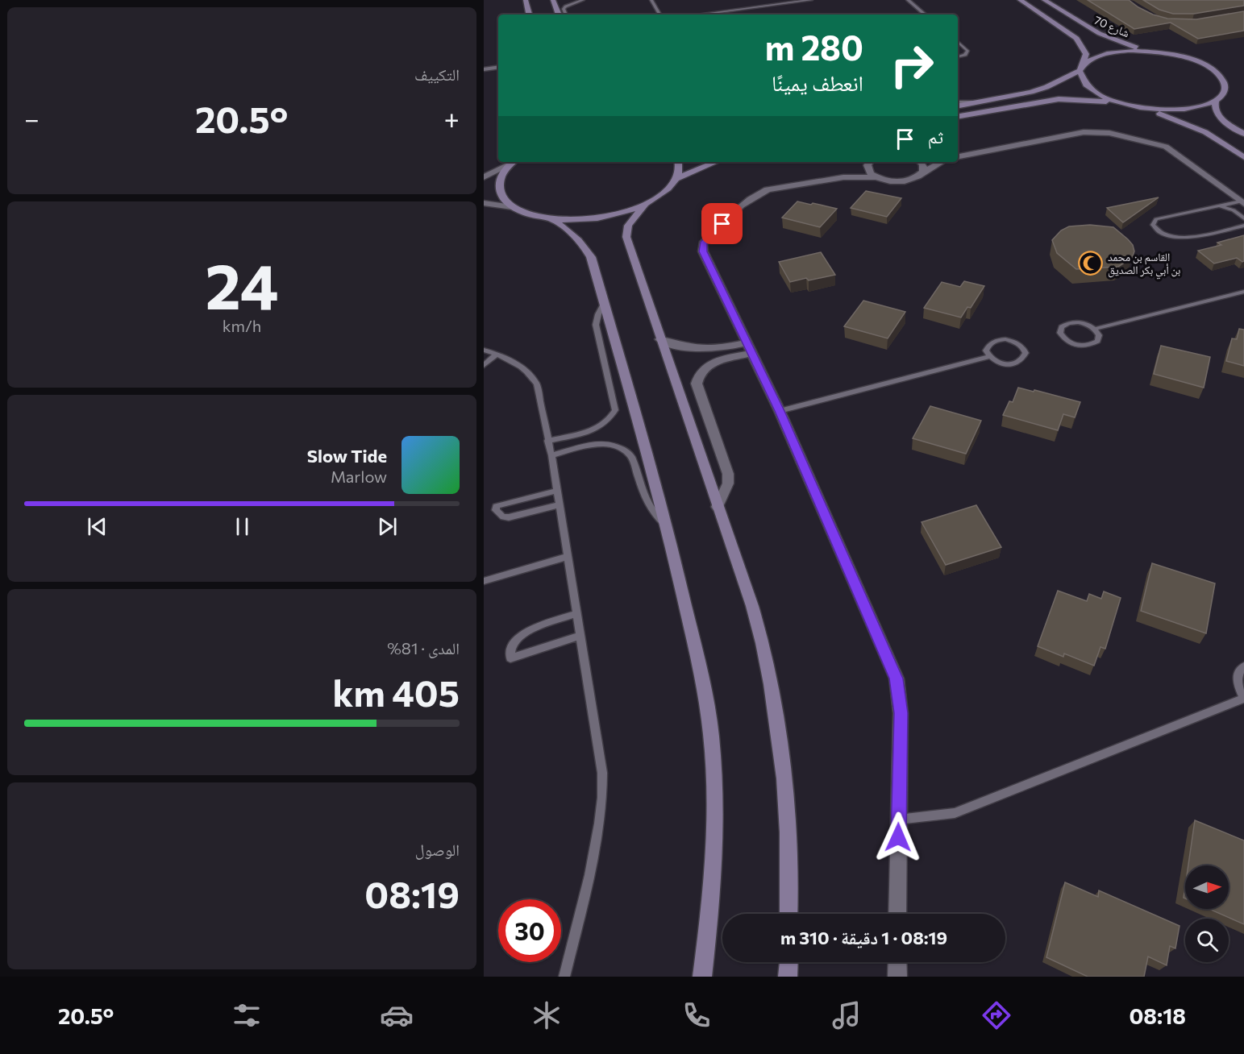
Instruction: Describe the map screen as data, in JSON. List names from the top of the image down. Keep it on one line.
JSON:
{"streets":{"main road":["شارع 70"]},"places":{"mosque":["القاسم بن محمد بن أبي بكر الصديق"]},"north":"right","page":{"tile":["التكييف",["24","km/h"],["المدى · 81%","405 km"],["الوصول","08:19"]],"turn":["280 m","انعطف يمينًا"],"heat":["−","20.5°","+"],"then":"ثم","song":["Slow Tide","Marlow"],"limit":"30","trip":"08:19 · 1 دقيقة · 310 m","tabs":["08:18","20.5°"]}}
